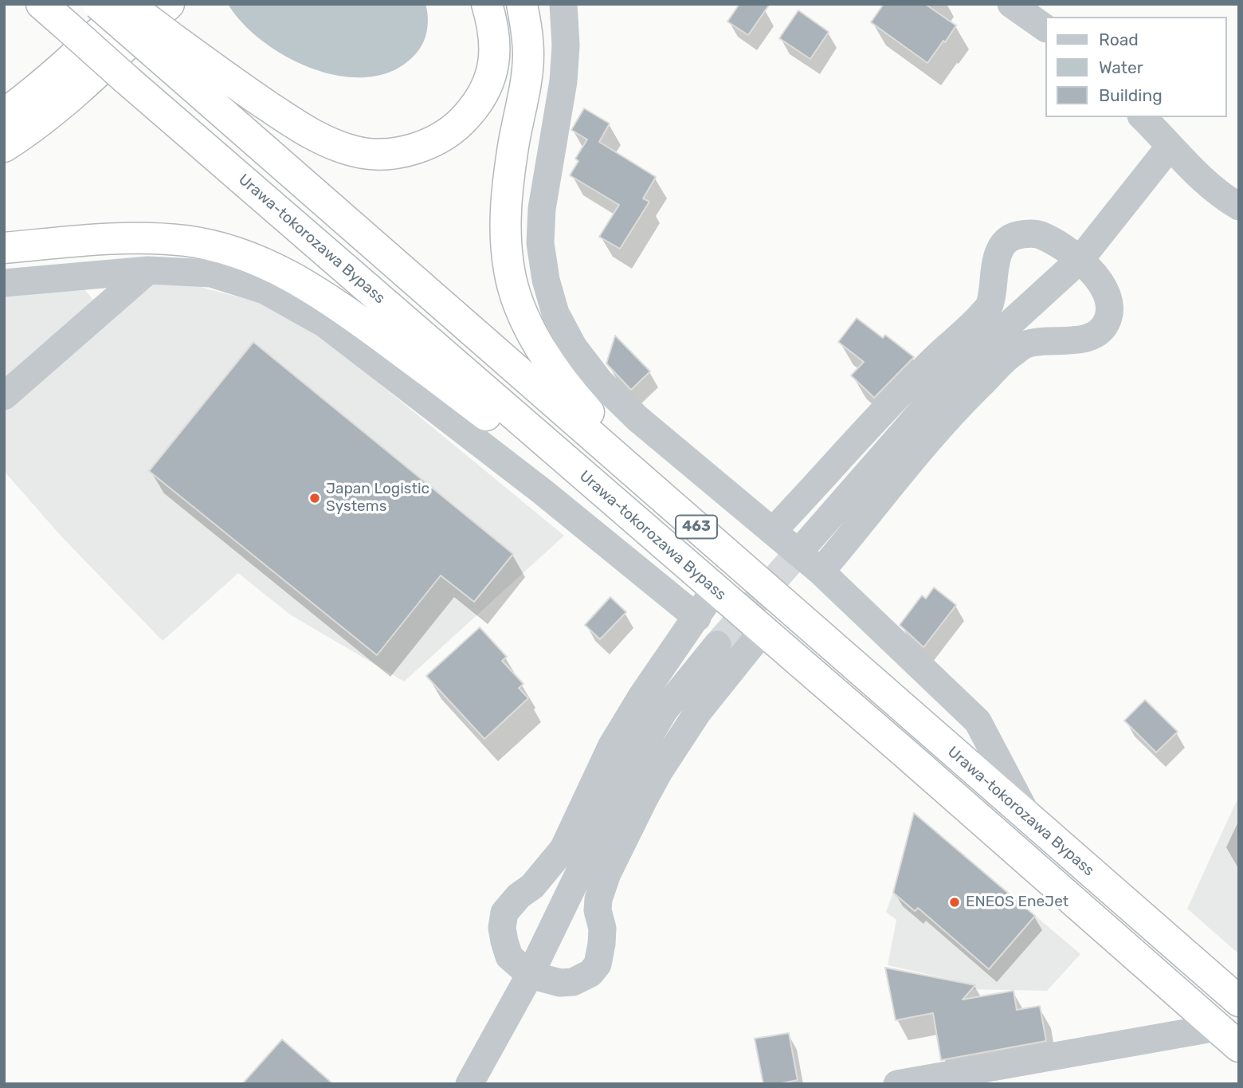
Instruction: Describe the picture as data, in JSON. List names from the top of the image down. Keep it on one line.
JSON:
{"streets":{"highway":["Urawa-tokorozawa Bypass","463"]},"places":["Japan Logistic Systems","ENEOS EneJet"],"legend":["Road","Water","Building"]}
